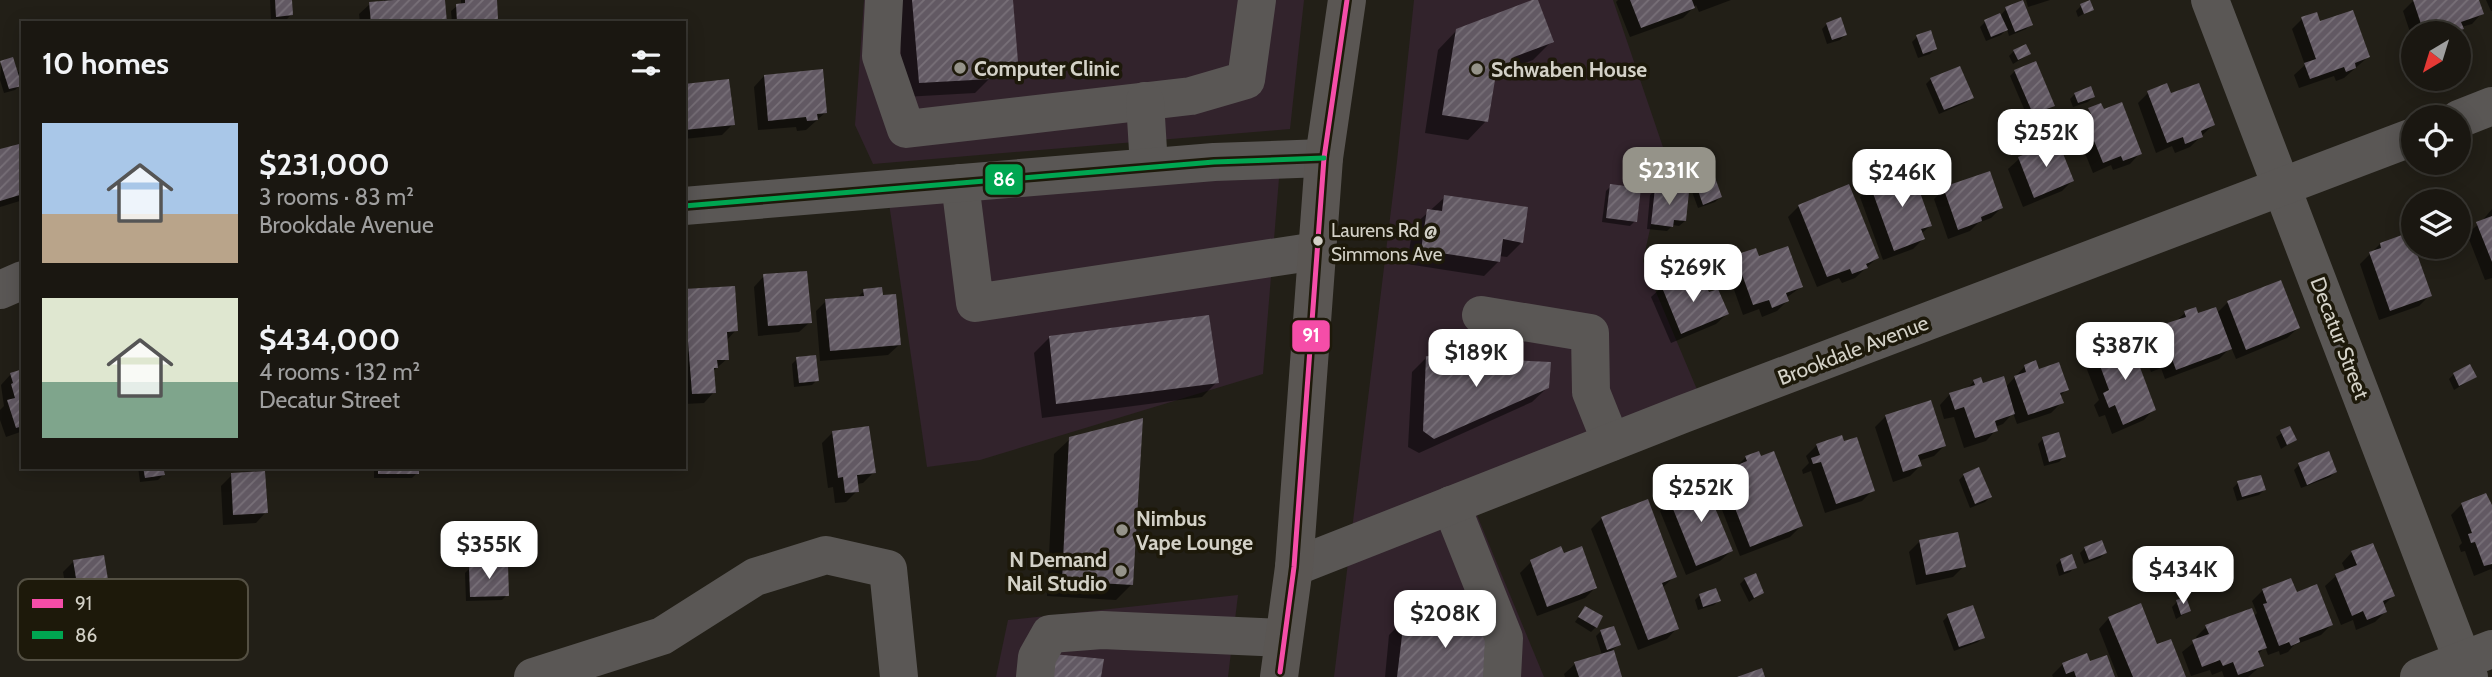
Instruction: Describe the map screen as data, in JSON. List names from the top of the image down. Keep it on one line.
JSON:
{"streets":{"street":["Decatur Street","Brookdale Avenue"]},"crossings":[["Decatur Street","Brookdale Avenue"]],"places":["Computer Clinic","Schwaben House","Laurens Rd @ Simmons Ave","Nimbus Vape Lounge","N Demand Nail Studio"],"lines":["transit line 91","transit line 86"],"legend":["91","86"],"north":"bottom left","page":{"heading":"10 homes","list":[{"name":"$231,000","note":"3 rooms · 83 m² · Brookdale Avenue"},{"name":"$434,000","note":"4 rooms · 132 m² · Decatur Street"}],"price":["$252K","$231K","$246K","$269K","$387K","$189K","$252K","$355K","$434K","$208K"]}}
